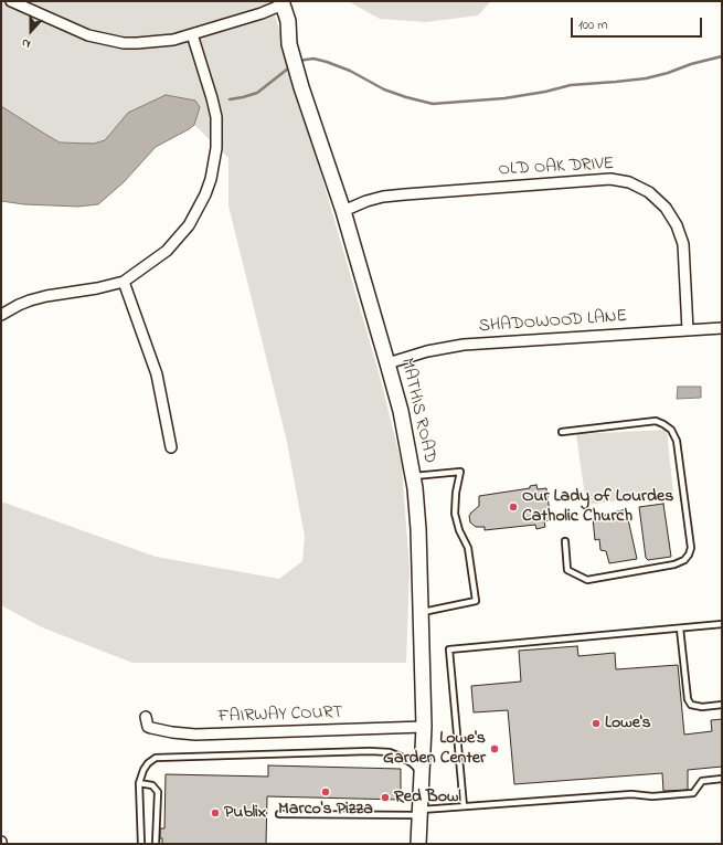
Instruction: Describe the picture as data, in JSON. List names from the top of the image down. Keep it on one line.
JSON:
{"streets":{"street":["OLD OAK DRIVE","SHADOWOOD LANE","MATHIS ROAD","FAIRWAY COURT"]},"crossings":[["OLD OAK DRIVE","SHADOWOOD LANE"],["OLD OAK DRIVE","MATHIS ROAD"],["SHADOWOOD LANE","MATHIS ROAD"],["MATHIS ROAD","FAIRWAY COURT"]],"places":["Our Lady of Lourdes Catholic Church","Lowe's","Lowe's Garden Center","Marco's Pizza","Red Bowl","Publix"],"scale_bar":"100 m","north":"bottom"}
